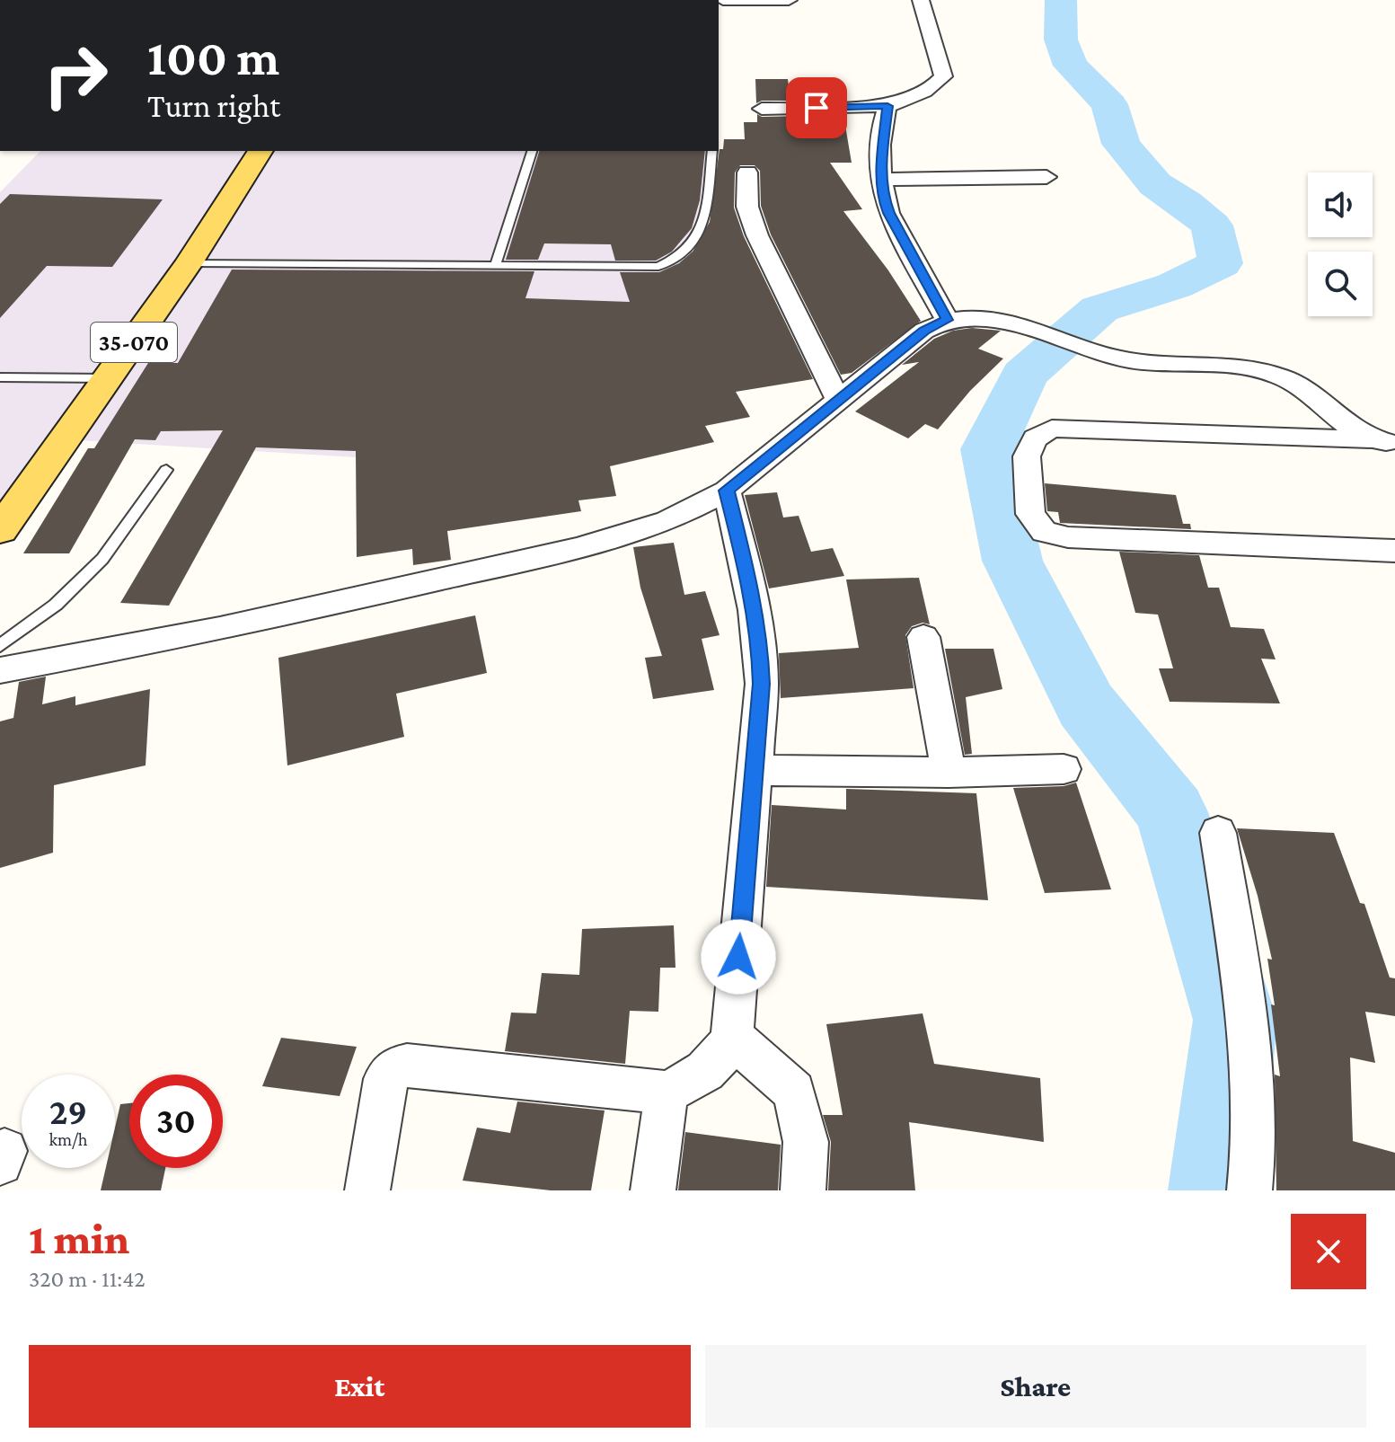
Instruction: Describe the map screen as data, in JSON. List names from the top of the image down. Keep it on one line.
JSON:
{"streets":{"main road":["35-070"]},"page":{"turn":["100 m","Turn right"],"speed":"29 km/h","limit":"30","heading":["1 min","320 m · 11:42"],"buttons":["Exit","Share"]}}
